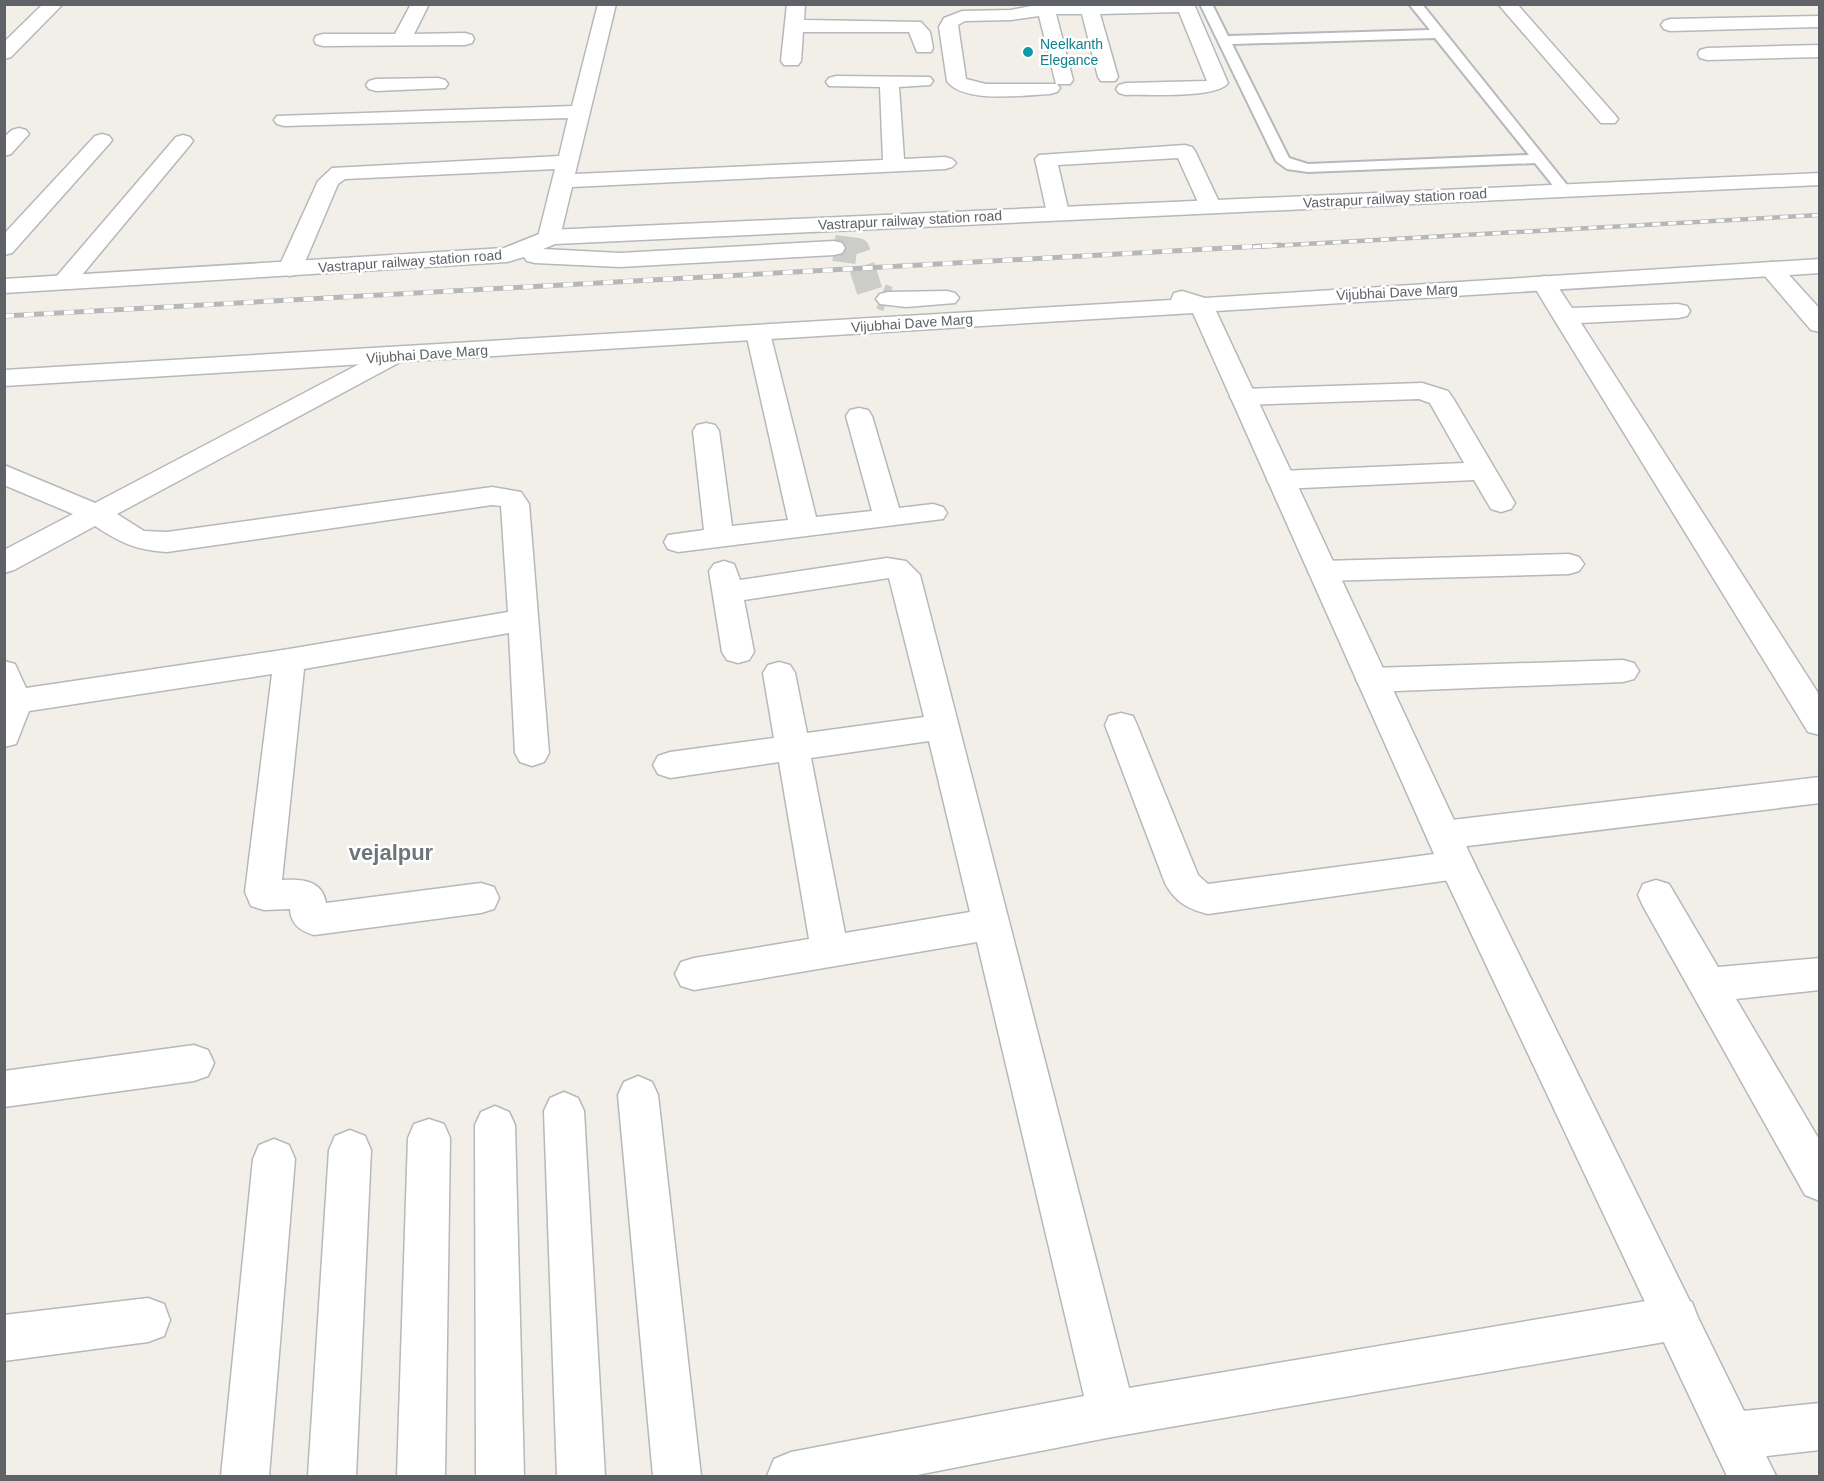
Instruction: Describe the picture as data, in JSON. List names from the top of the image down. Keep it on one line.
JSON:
{"streets":{"street":["Vastrapur railway station road","Vijubhai Dave Marg"]},"districts":["vejalpur"],"places":["Neelkanth Elegance"]}
